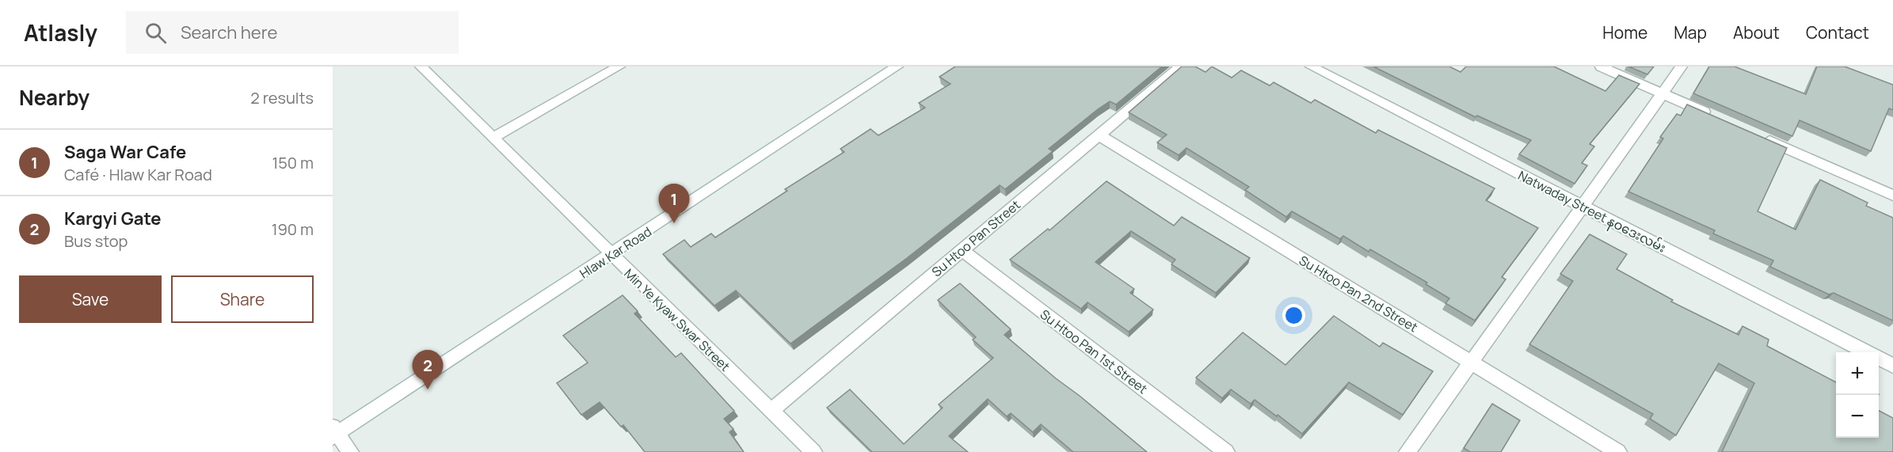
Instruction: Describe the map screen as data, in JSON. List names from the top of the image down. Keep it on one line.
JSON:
{"streets":{"street":["Natwaday Street နဝဒေးလမ်း","Su Htoo Pan Street","Hlaw Kar Road","Su Htoo Pan 2nd Street","Min Ye Kyaw Swar Street","Su Htoo Pan 1st Street"]},"crossings":[["Su Htoo Pan Street","Su Htoo Pan 2nd Street"],["Su Htoo Pan Street","Min Ye Kyaw Swar Street"],["Su Htoo Pan Street","Su Htoo Pan 1st Street"],["Hlaw Kar Road","Min Ye Kyaw Swar Street"]],"page":{"header":"Atlasly","search":"Search here","nav":["Home","Map","About","Contact"],"heading":["Nearby","2 results"],"list":[{"mark":"1","name":"Saga War Cafe","note":"Café · Hlaw Kar Road","value":"150 m"},{"mark":"2","name":"Kargyi Gate","note":"Bus stop","value":"190 m"}],"pins":["1","2"],"buttons":["Save","Share"],"map_buttons":["+","−"]}}
